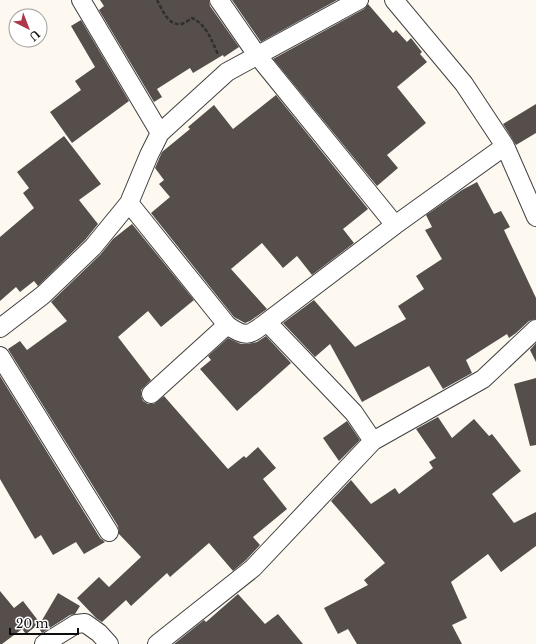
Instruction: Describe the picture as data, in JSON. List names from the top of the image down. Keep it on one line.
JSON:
{"scale_bar":"20 m","north":"bottom right"}
